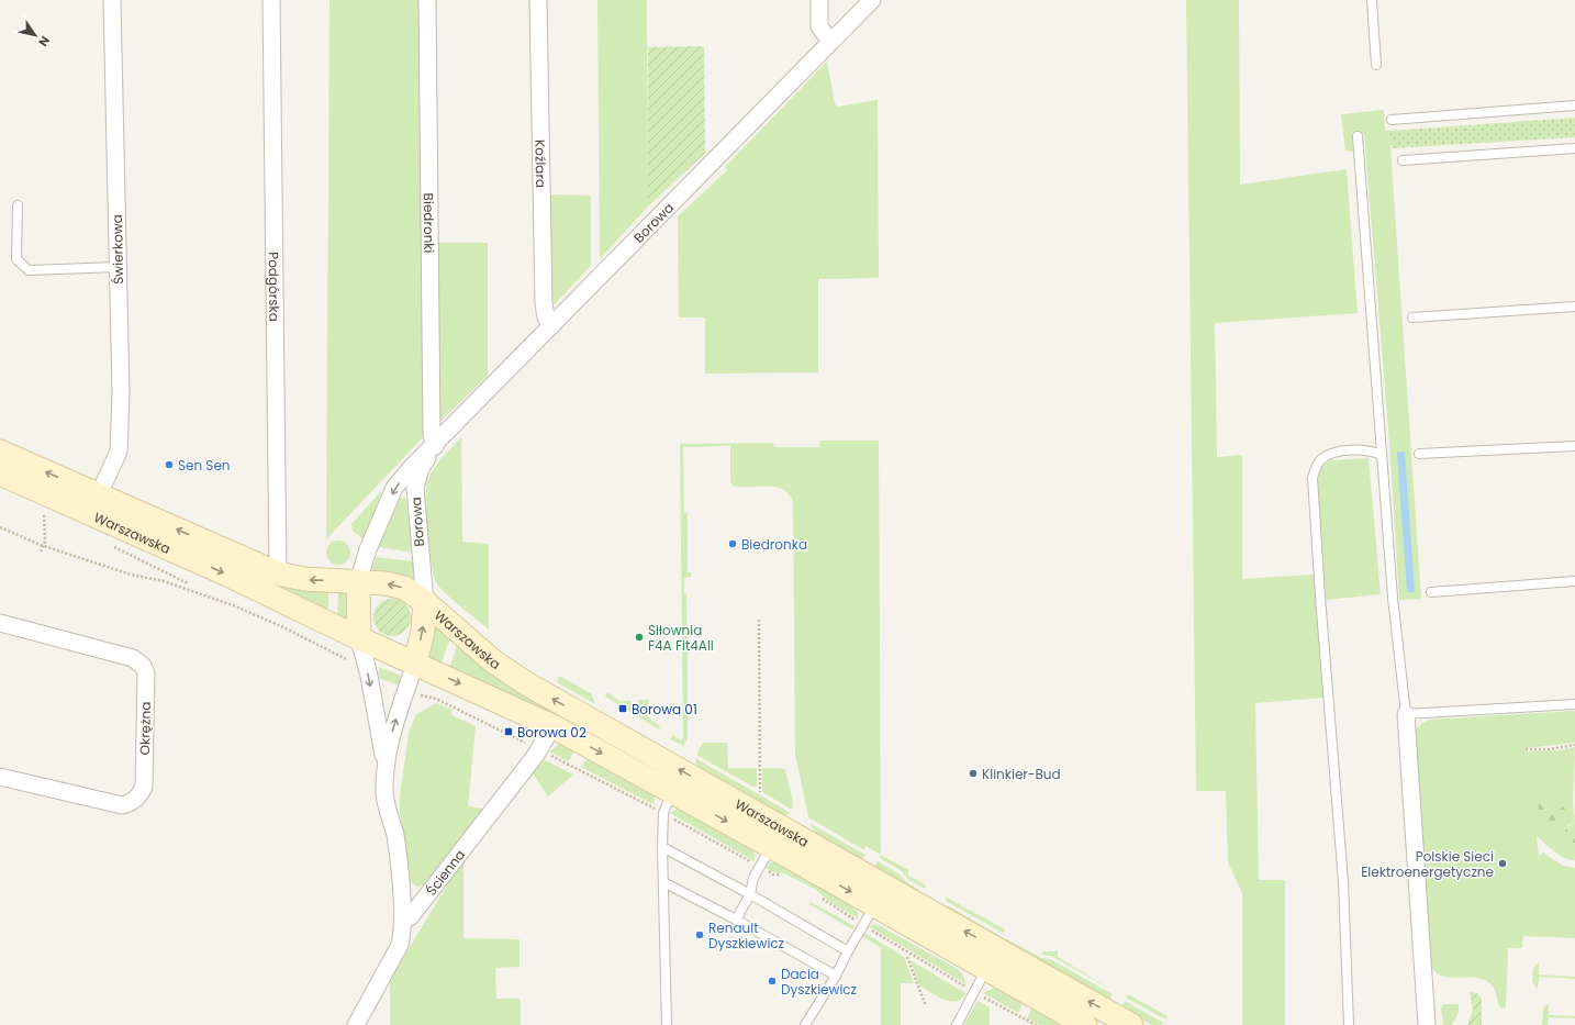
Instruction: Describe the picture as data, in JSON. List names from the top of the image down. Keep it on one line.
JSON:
{"streets":{"main road":["Warszawska"],"street":["Koźlara","Borowa","Biedronki","Świerkowa","Podgórska","Okrężna","Ścienna"]},"crossings":[["Koźlara","Borowa"],["Borowa","Biedronki"],["Borowa","Warszawska"],["Świerkowa","Warszawska"],["Podgórska","Warszawska"],["Warszawska","Ścienna"]],"places":{"other":["Sen Sen","Biedronka","Siłownia F4A Fit4All","Klinkier-Bud","Polskie Sieci Elektroenergetyczne","Renault Dyszkiewicz","Dacia Dyszkiewicz"],"transit":["Borowa 01","Borowa 02"]},"north":"bottom right"}
